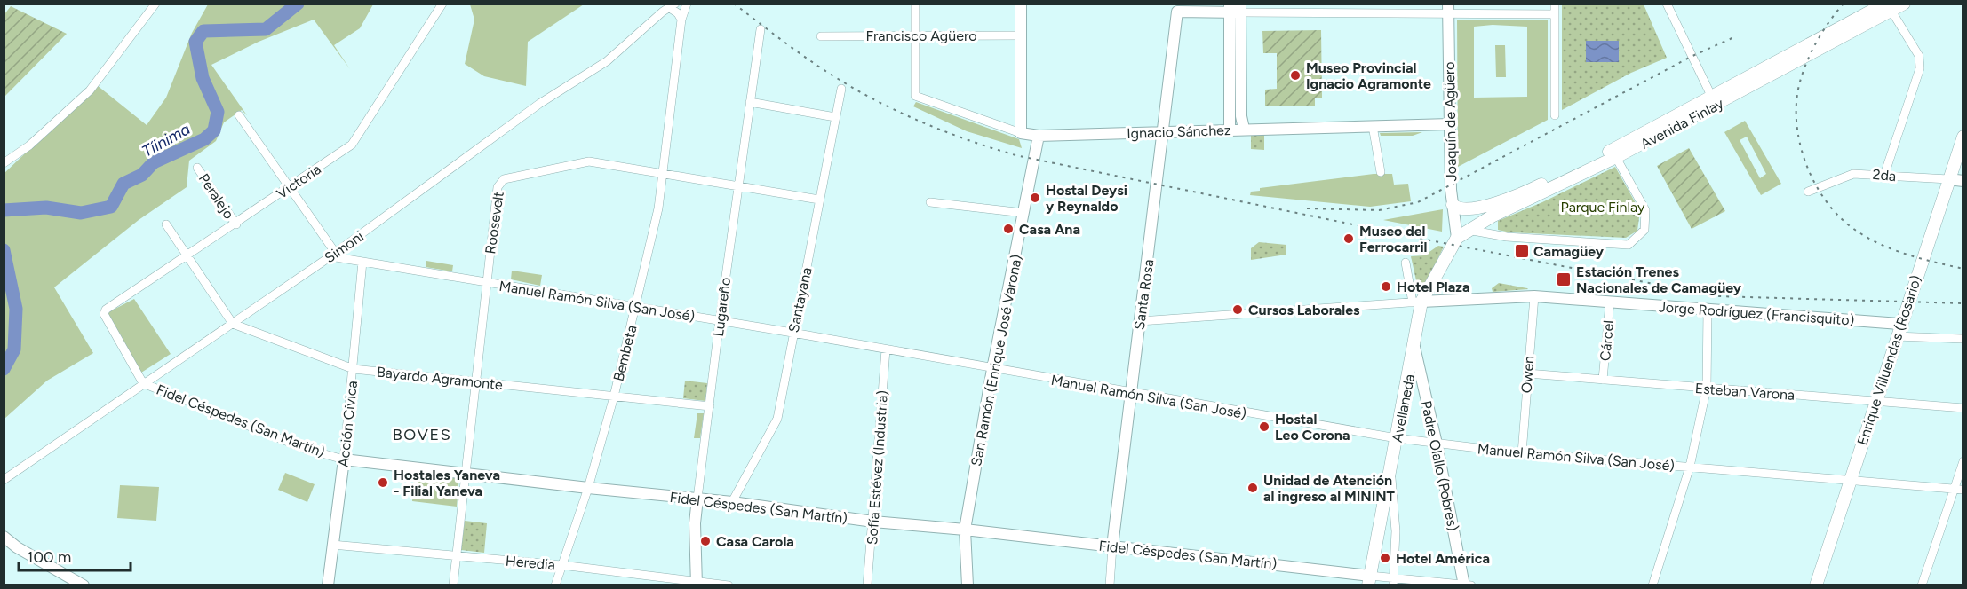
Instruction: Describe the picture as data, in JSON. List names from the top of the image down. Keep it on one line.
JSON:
{"streets":{"main road":["Avenida Finlay","Enrique Villuendas (Rosario)","Avellaneda"],"street":["Francisco Agüero","Joaquín de Agüero","Ignacio Sánchez","2da","Victoria","Peralejo","Roosevelt","Simoni","Santa Rosa","Santayana","Manuel Ramón Silva (San José)","Lugareño","Jorge Rodríguez (Francisquito)","Cárcel","Bembeta","San Ramón (Enrique José Varona)","Owen","Bayardo Agramonte","Esteban Varona","Fidel Céspedes (San Martín)","Acción Cívica","Padre Olallo (Pobres)","Sofía Estévez (Industria)","Heredia"]},"crossings":[["Francisco Agüero","Ignacio Sánchez"],["Joaquín de Agüero","Avenida Finlay"],["Joaquín de Agüero","Ignacio Sánchez"],["Joaquín de Agüero","Avellaneda"],["Avenida Finlay","Avellaneda"],["Ignacio Sánchez","Santa Rosa"],["Ignacio Sánchez","San Ramón (Enrique José Varona)"],["2da","Enrique Villuendas (Rosario)"],["Victoria","Peralejo"],["Victoria","Fidel Céspedes (San Martín)"],["Roosevelt","Santayana"],["Roosevelt","Manuel Ramón Silva (San José)"],["Roosevelt","Lugareño"],["Roosevelt","Bembeta"],["Roosevelt","Bayardo Agramonte"],["Roosevelt","Fidel Céspedes (San Martín)"],["Roosevelt","Heredia"],["Simoni","Manuel Ramón Silva (San José)"],["Simoni","Bayardo Agramonte"],["Simoni","Fidel Céspedes (San Martín)"],["Santa Rosa","Manuel Ramón Silva (San José)"],["Santa Rosa","Jorge Rodríguez (Francisquito)"],["Santa Rosa","Fidel Céspedes (San Martín)"],["Santayana","Manuel Ramón Silva (San José)"],["Santayana","Fidel Céspedes (San Martín)"],["Manuel Ramón Silva (San José)","Lugareño"],["Manuel Ramón Silva (San José)","Bembeta"],["Manuel Ramón Silva (San José)","San Ramón (Enrique José Varona)"],["Manuel Ramón Silva (San José)","Enrique Villuendas (Rosario)"],["Manuel Ramón Silva (San José)","Owen"],["Manuel Ramón Silva (San José)","Avellaneda"],["Manuel Ramón Silva (San José)","Acción Cívica"],["Manuel Ramón Silva (San José)","Padre Olallo (Pobres)"],["Manuel Ramón Silva (San José)","Sofía Estévez (Industria)"],["Lugareño","Bayardo Agramonte"],["Lugareño","Fidel Céspedes (San Martín)"],["Lugareño","Heredia"],["Jorge Rodríguez (Francisquito)","Cárcel"],["Jorge Rodríguez (Francisquito)","Enrique Villuendas (Rosario)"],["Jorge Rodríguez (Francisquito)","Owen"],["Jorge Rodríguez (Francisquito)","Avellaneda"],["Cárcel","Esteban Varona"],["Bembeta","Bayardo Agramonte"],["Bembeta","Fidel Céspedes (San Martín)"],["Bembeta","Heredia"],["San Ramón (Enrique José Varona)","Fidel Céspedes (San Martín)"],["Enrique Villuendas (Rosario)","Esteban Varona"],["Owen","Esteban Varona"],["Bayardo Agramonte","Acción Cívica"],["Avellaneda","Fidel Céspedes (San Martín)"],["Avellaneda","Padre Olallo (Pobres)"],["Fidel Céspedes (San Martín)","Acción Cívica"],["Fidel Céspedes (San Martín)","Padre Olallo (Pobres)"],["Fidel Céspedes (San Martín)","Sofía Estévez (Industria)"],["Acción Cívica","Heredia"]],"districts":["BOVES"],"water":["Tíinima"],"parks":["Parque Finlay"],"places":{"other":["Museo Provincial Ignacio Agramonte","Hostal Deysi y Reynaldo","Casa Ana","Museo del Ferrocarril","Hotel Plaza","Cursos Laborales","Hostal Leo Corona","Hostales Yaneva - Filial Yaneva","Unidad de Atención al ingreso al MININT","Casa Carola","Hotel América"],"transit":["Camagüey","Estación Trenes Nacionales de Camagüey"]},"scale_bar":"100 m"}
